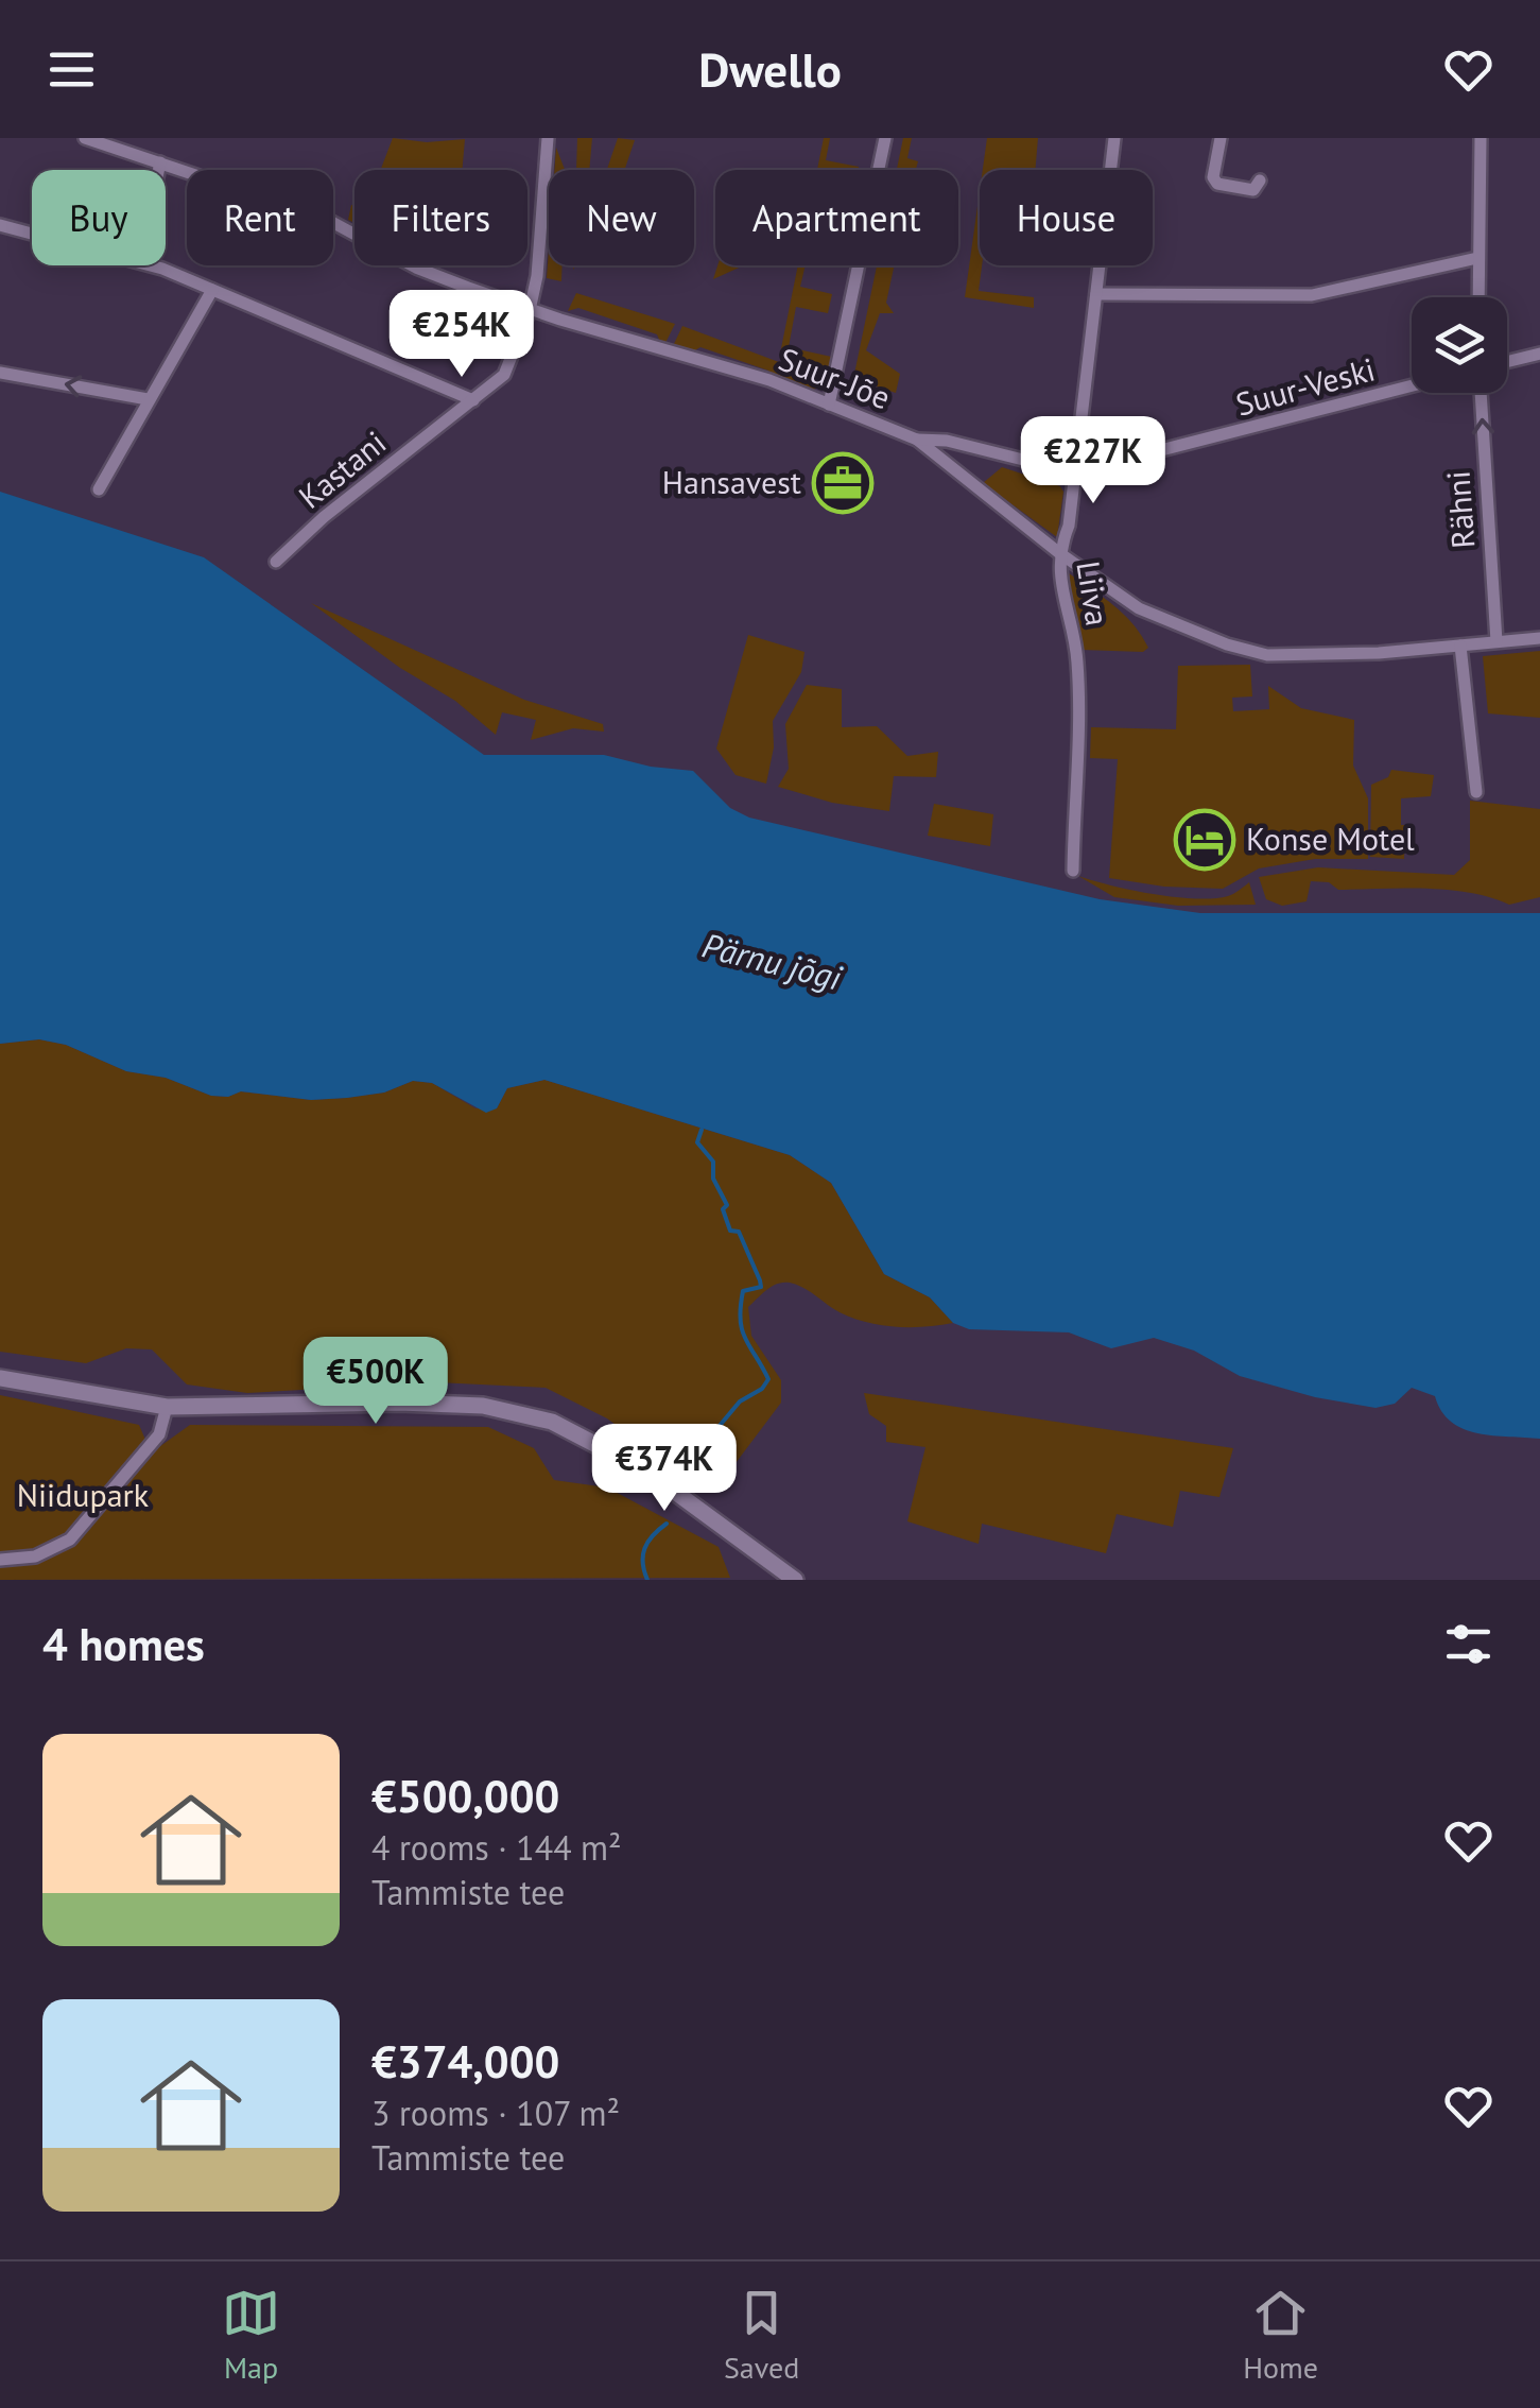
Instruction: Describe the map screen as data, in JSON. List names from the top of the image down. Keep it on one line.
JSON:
{"streets":{"street":["Suur-Jõe","Suur-Veski","Kastani","Rähni","Liiva"]},"crossings":[["Suur-Jõe","Suur-Veski"],["Suur-Jõe","Kastani"],["Suur-Jõe","Rähni"],["Suur-Jõe","Liiva"],["Suur-Veski","Liiva"]],"one_way":["Rähni"],"water":["Pärnu jõgi"],"parks":["Niidupark"],"places":{"office":["Hansavest"],"hotel":["Konse Motel"]},"page":{"header":"Dwello","chip":["Buy","Rent","Filters","New","Apartment","House"],"price":["€254K","€227K","€500K","€374K"],"heading":"4 homes","list":[{"name":"€500,000","note":"4 rooms · 144 m² · Tammiste tee"},{"name":"€374,000","note":"3 rooms · 107 m² · Tammiste tee"}],"tabs":["Map","Saved","Home"]}}
